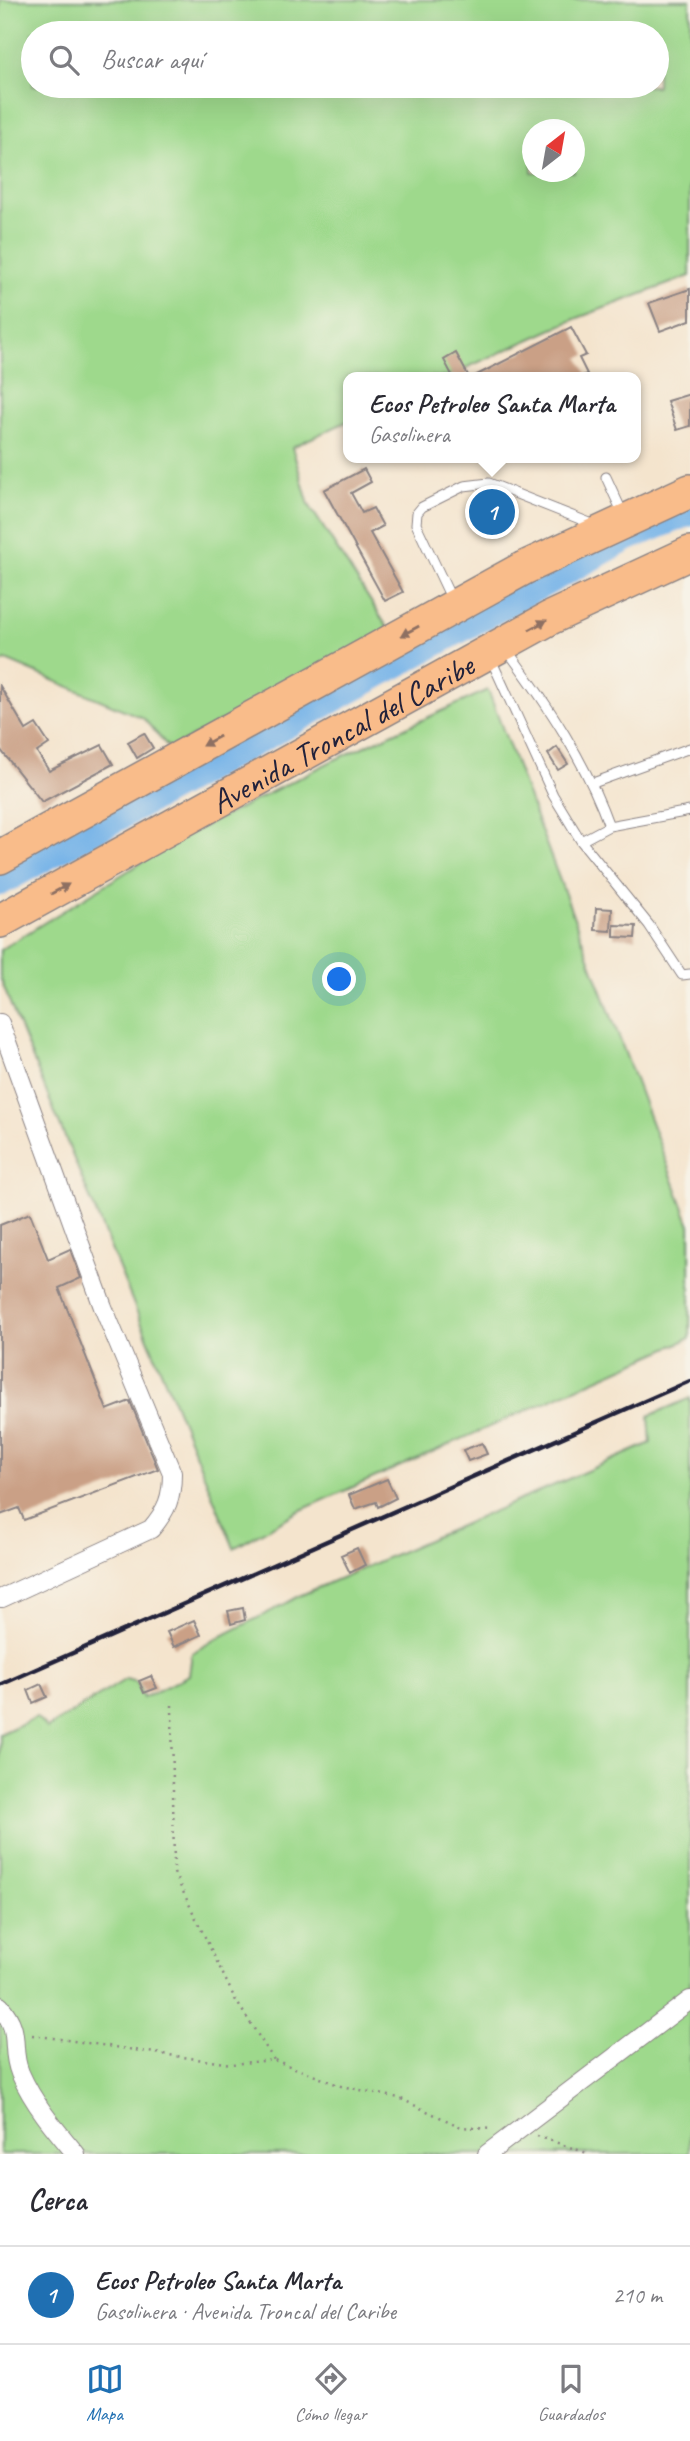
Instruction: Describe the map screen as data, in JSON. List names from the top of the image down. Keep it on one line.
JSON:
{"streets":{"highway":["Avenida Troncal del Caribe"]},"north":"top right","page":{"search":"Buscar aquí","popup":["Ecos Petroleo Santa Marta","Gasolinera"],"pins":"1","heading":"Cerca","list":[{"mark":"1","name":"Ecos Petroleo Santa Marta","note":"Gasolinera · Avenida Troncal del Caribe","value":"210 m"}],"nav":["Mapa","Cómo llegar","Guardados"]}}
